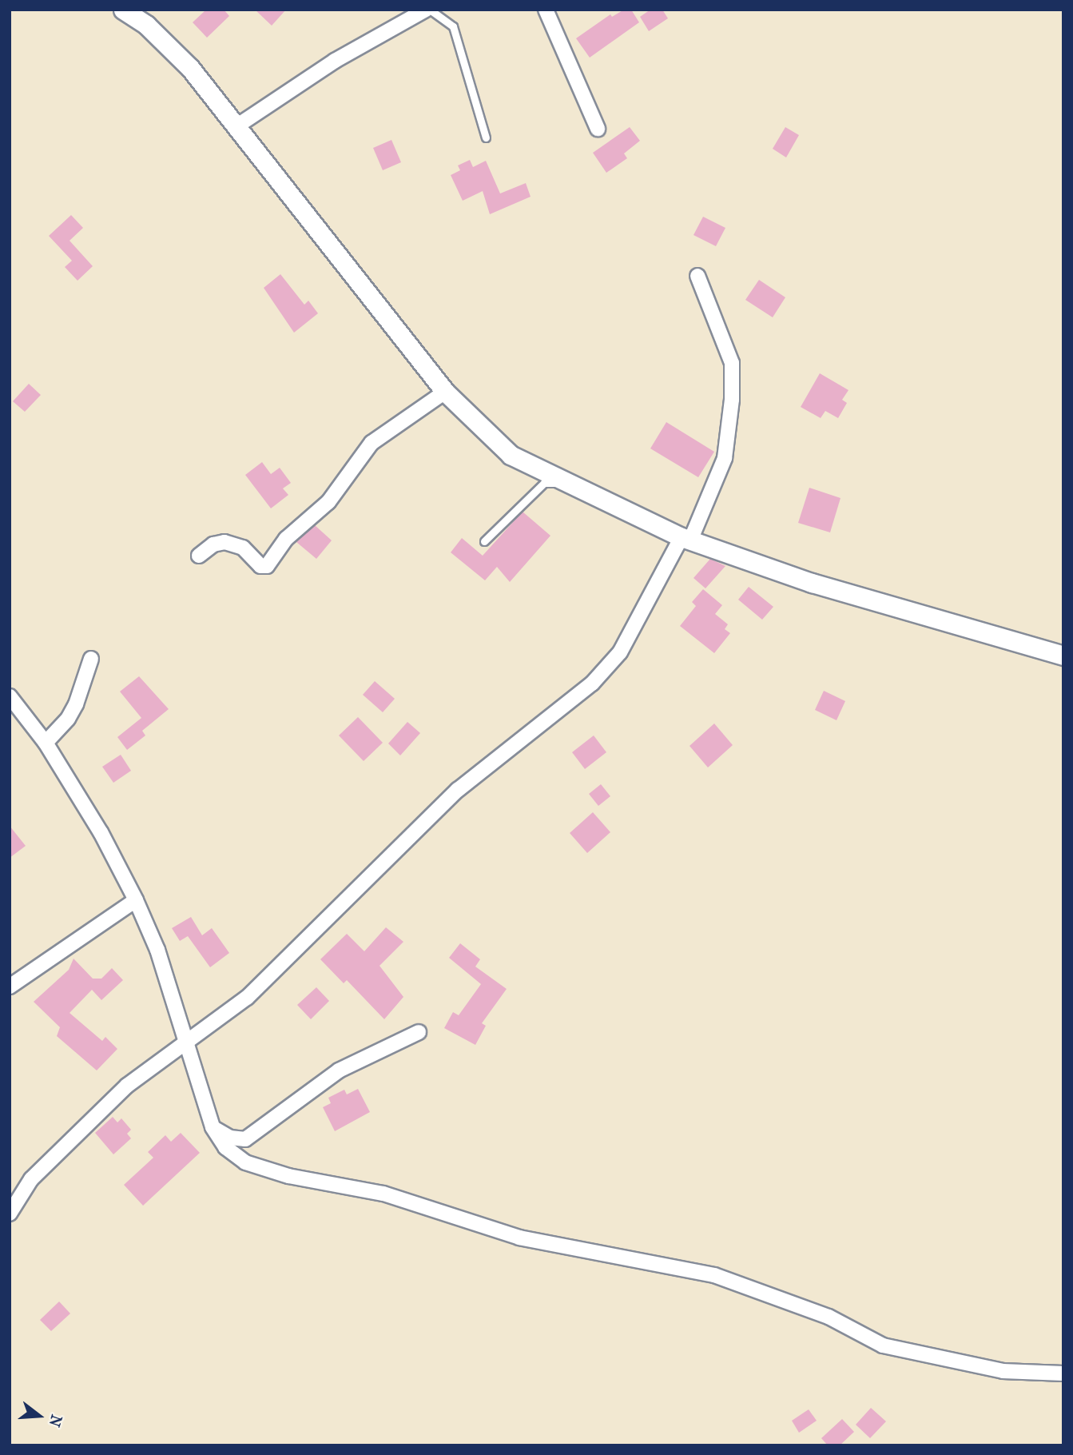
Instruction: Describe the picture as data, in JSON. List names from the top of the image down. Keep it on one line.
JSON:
{"north":"right"}
